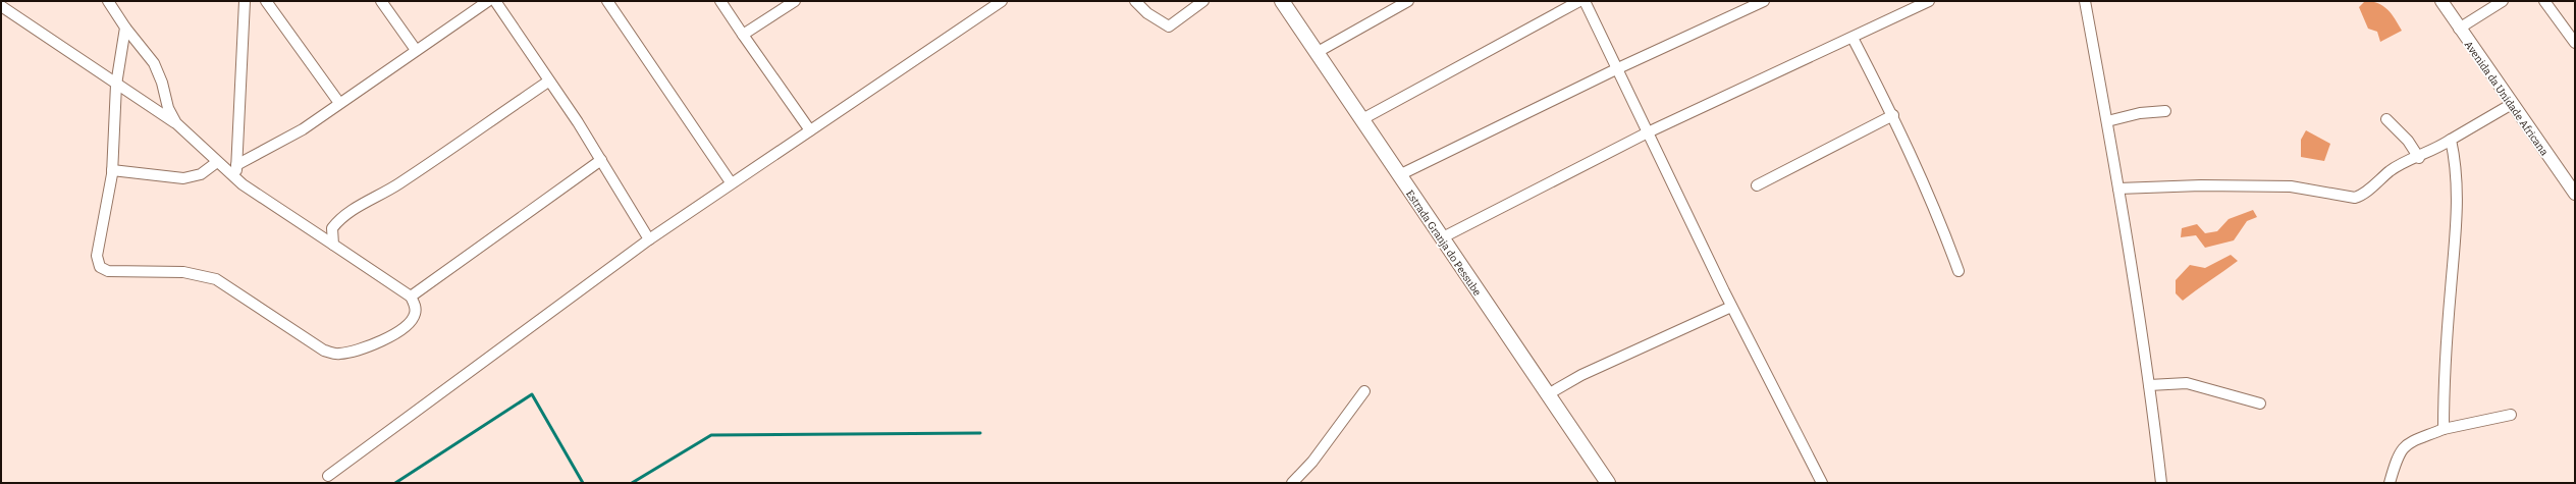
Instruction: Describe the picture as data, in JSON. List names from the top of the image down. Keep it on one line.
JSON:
{"streets":{"main road":["Estrada Granja do Pessube"],"street":["Avenida da Unidade Africana"]}}
